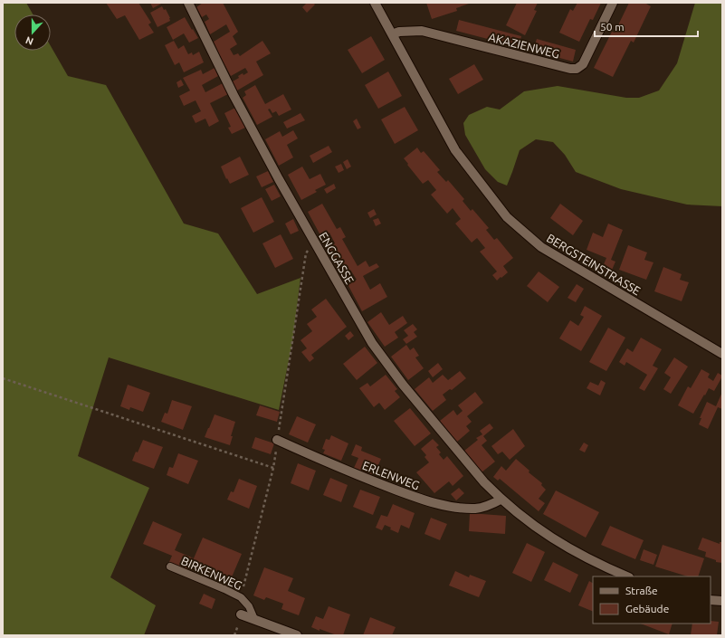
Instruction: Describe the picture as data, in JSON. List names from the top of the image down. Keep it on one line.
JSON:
{"streets":{"street":["AKAZIENWEG","ENGGASSE","BERGSTEINSTRASSE","ERLENWEG"],"lane":["BIRKENWEG"]},"crossings":[["AKAZIENWEG","BERGSTEINSTRASSE"],["ENGGASSE","ERLENWEG"]],"legend":["Straße","Gebäude"],"scale_bar":"50 m","north":"bottom"}
